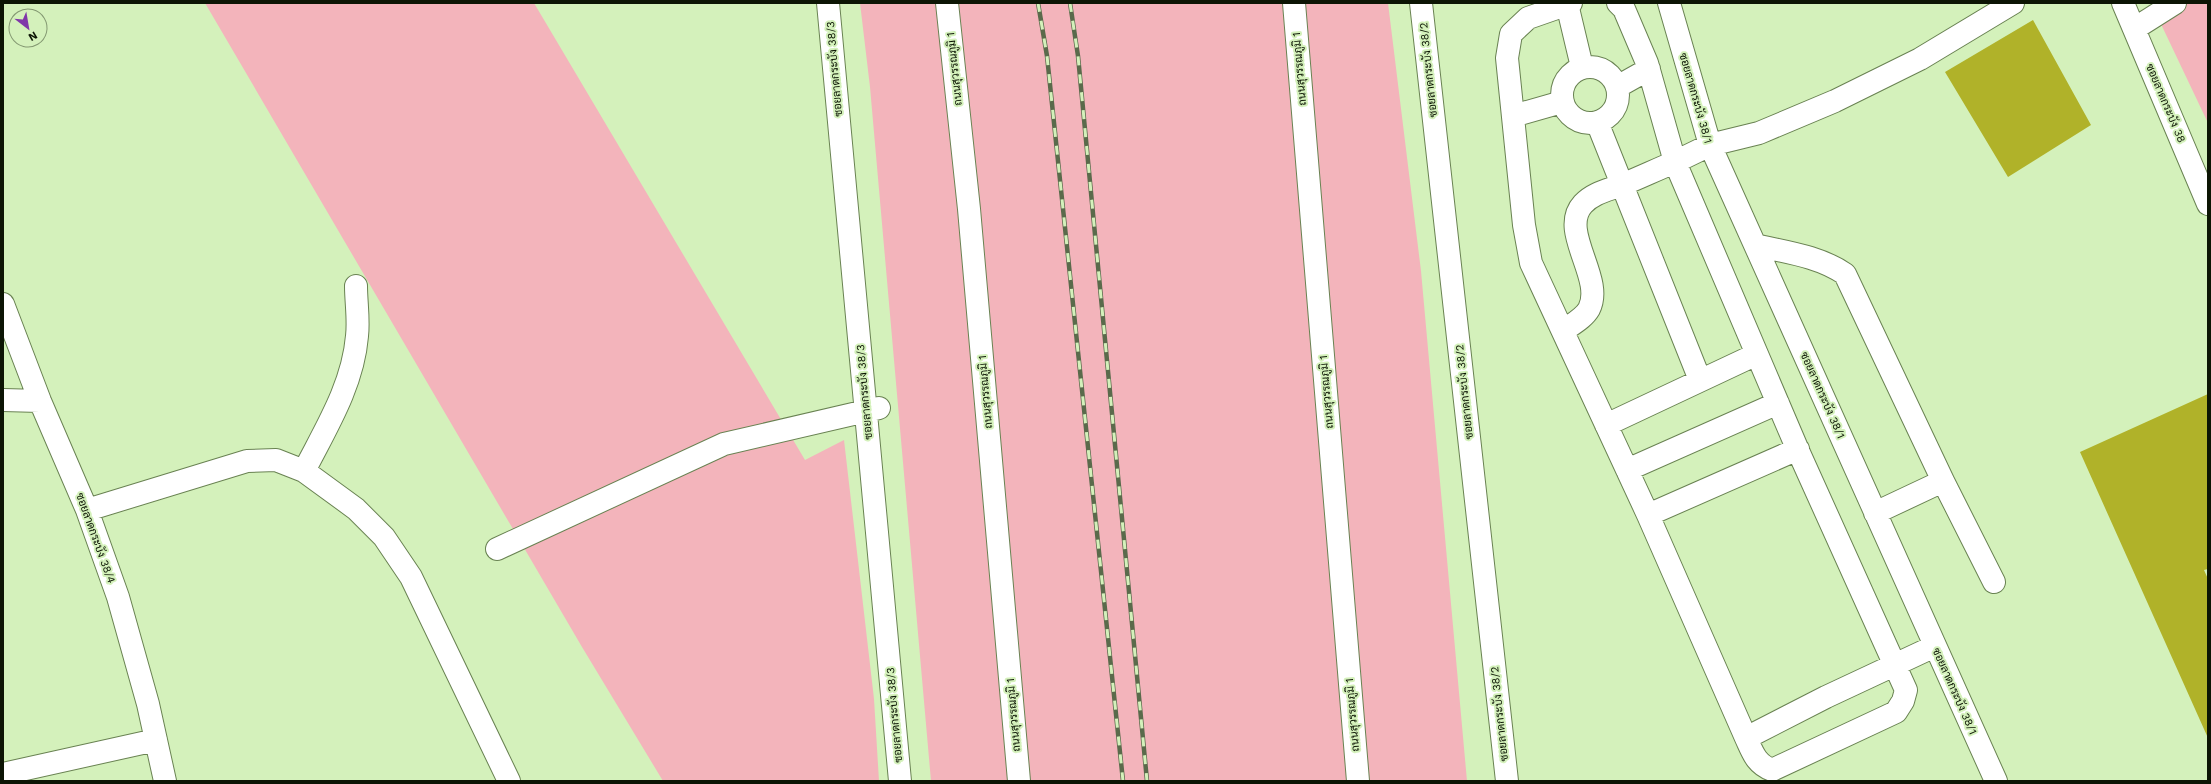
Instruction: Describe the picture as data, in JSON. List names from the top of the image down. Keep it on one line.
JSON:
{"streets":{"main road":["ซอยลาดกระบัง 38/3","ถนนสุวรรณภูมิ 1","ซอยลาดกระบัง 38/2","ซอยลาดกระบัง 38/1","ซอยลาดกระบัง 38","ซอยลาดกระบัง 38/4"]},"north":"bottom right"}
